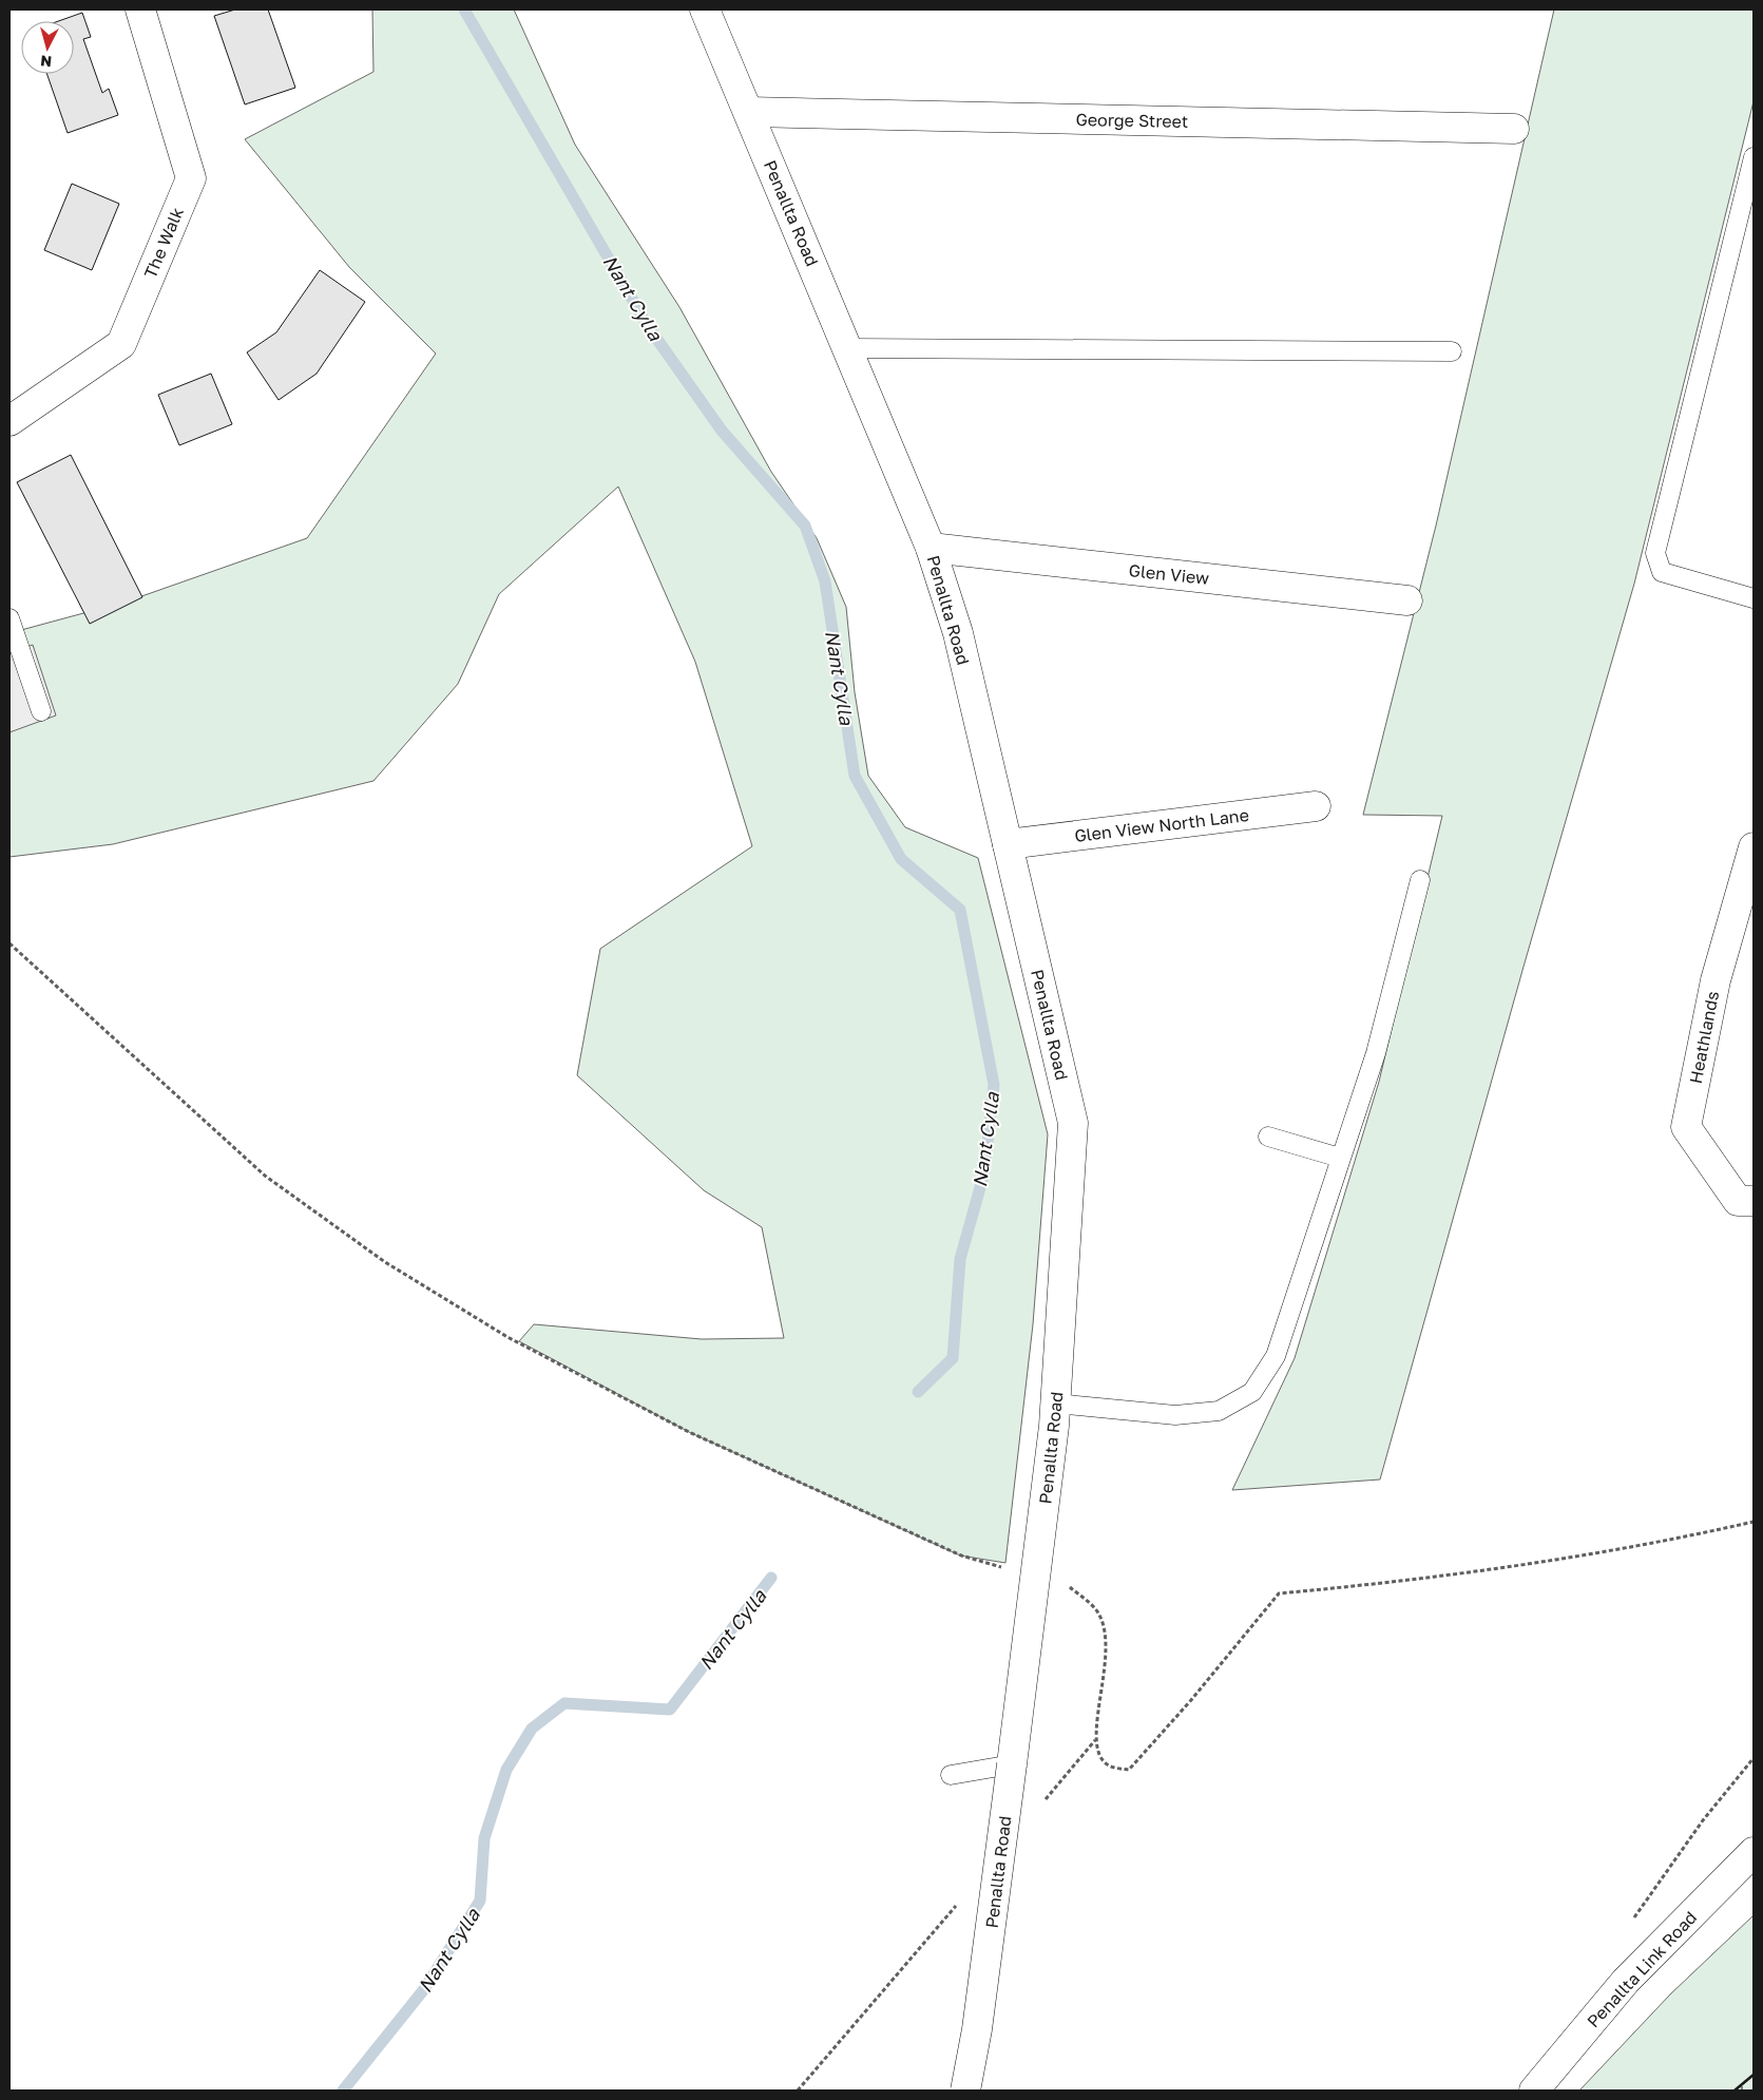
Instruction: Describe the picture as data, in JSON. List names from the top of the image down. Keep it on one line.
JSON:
{"streets":{"street":["George Street","Penallta Road","The Walk","Glen View","Glen View North Lane","Heathlands","Penallta Link Road"]},"crossings":[["George Street","Penallta Road"],["Penallta Road","Glen View"],["Penallta Road","Glen View North Lane"]],"water":["Nant Cylla"],"north":"bottom"}
